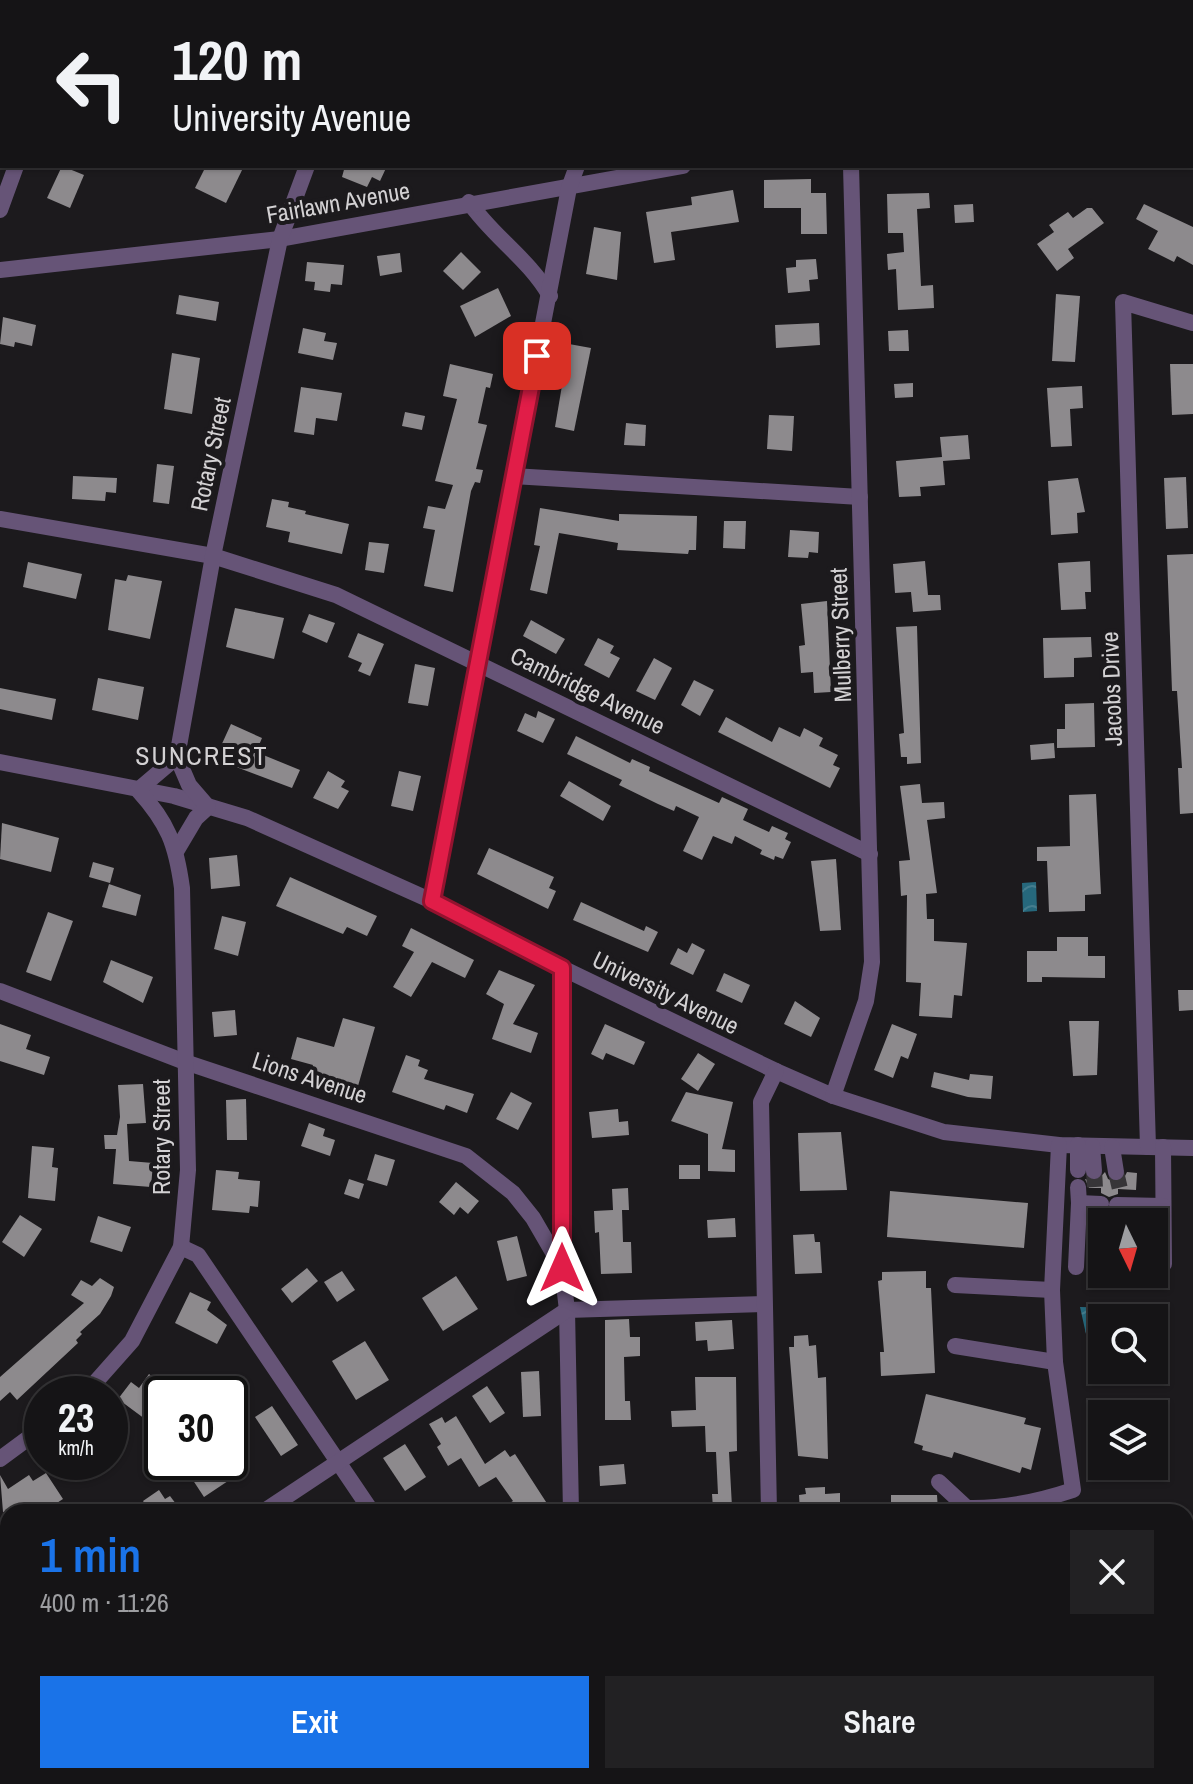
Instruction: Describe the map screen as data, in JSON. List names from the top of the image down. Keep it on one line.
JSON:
{"streets":{"street":["Fairlawn Avenue","Rotary Street","Mulberry Street","Jacobs Drive","Cambridge Avenue","University Avenue","Lions Avenue"]},"crossings":[["Fairlawn Avenue","Rotary Street"],["Rotary Street","Cambridge Avenue"],["Rotary Street","University Avenue"],["Rotary Street","Lions Avenue"],["Mulberry Street","Cambridge Avenue"],["Mulberry Street","University Avenue"],["Jacobs Drive","University Avenue"]],"districts":["SUNCREST"],"north":"bottom","page":{"turn":["120 m","University Avenue"],"speed":"23 km/h","limit":"30","heading":["1 min","400 m · 11:26"],"buttons":["Exit","Share"]}}
